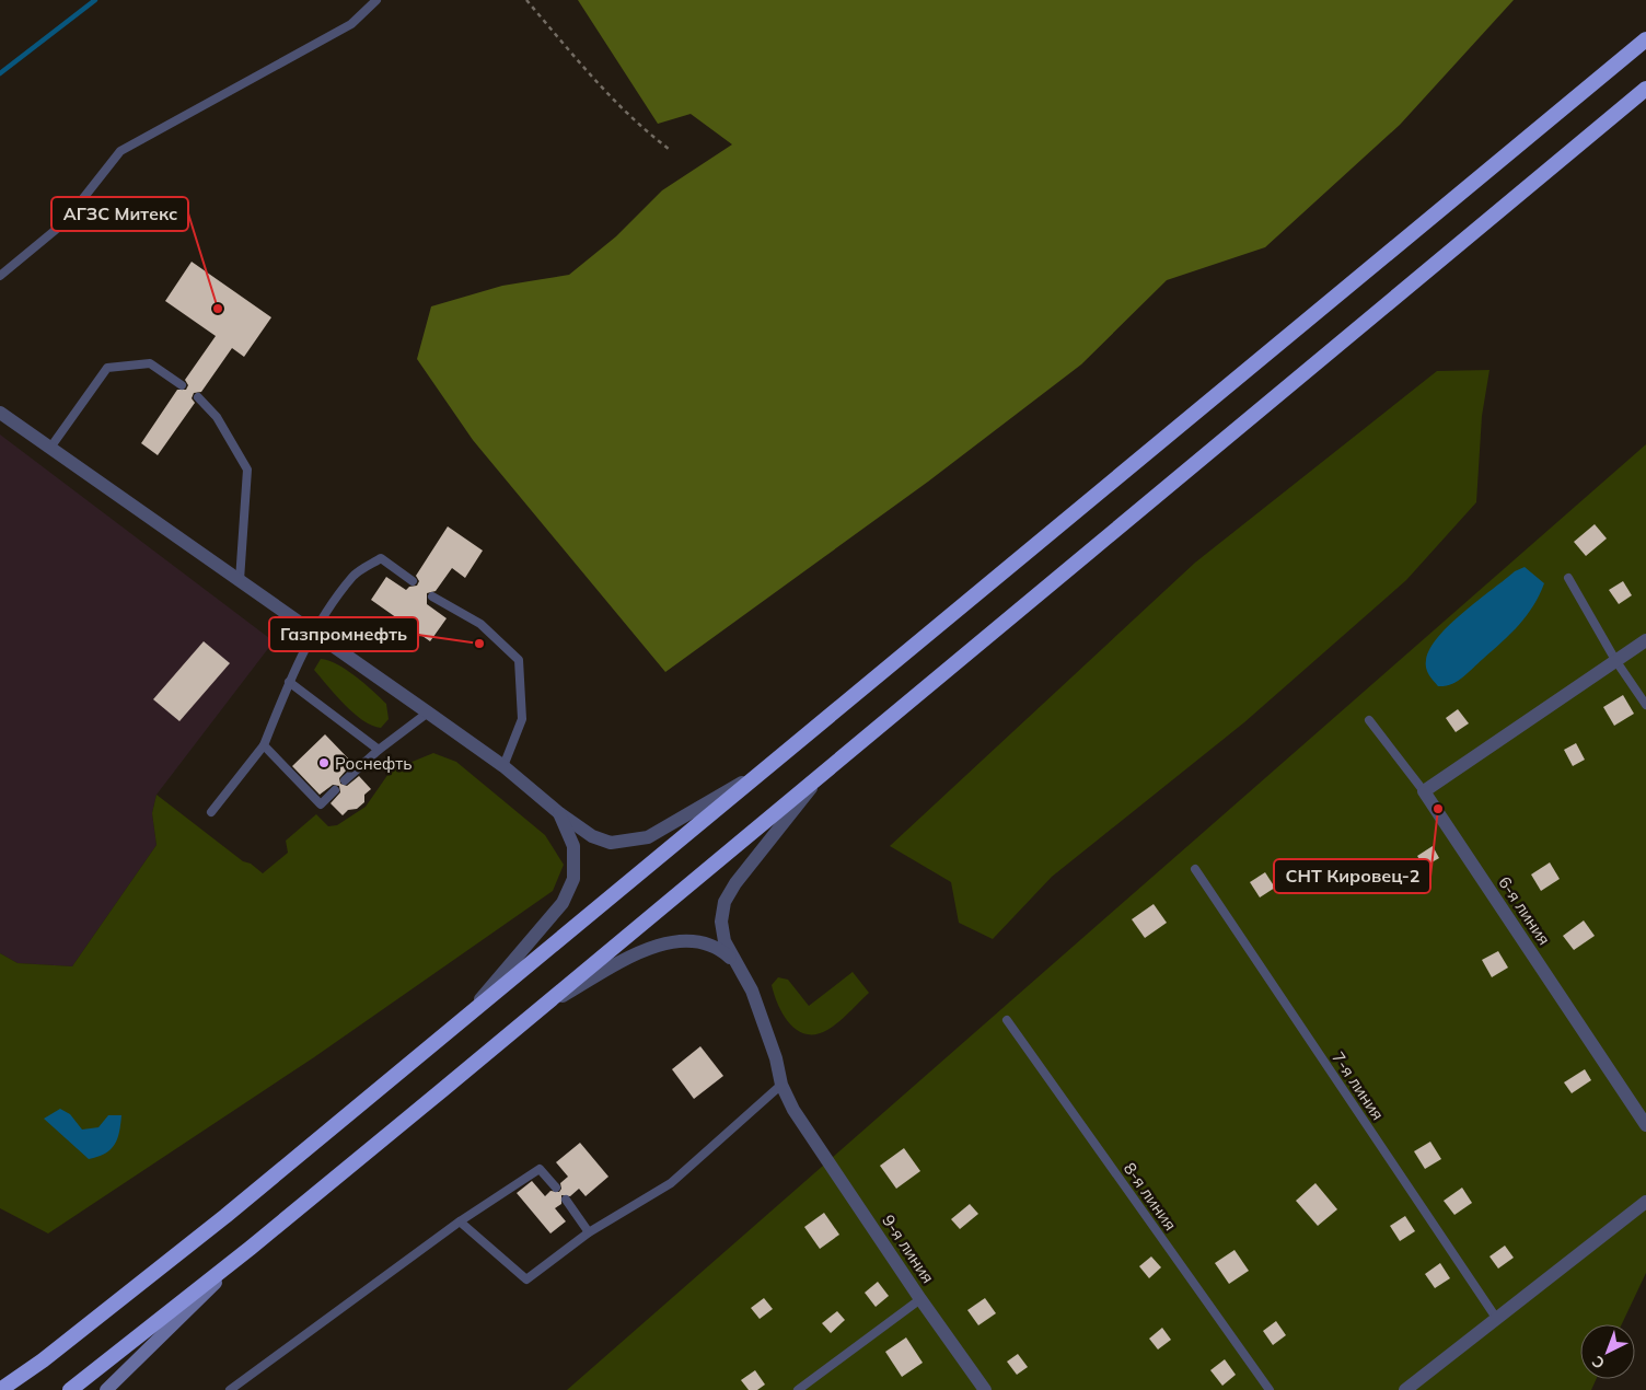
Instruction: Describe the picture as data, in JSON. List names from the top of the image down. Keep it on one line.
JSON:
{"streets":{"street":["6-я линия","9-я линия"],"lane":["7-я линия","8-я линия"]},"places":["АГЗС Митекс","Газпромнефть","Роснефть","СНТ Кировец-2"],"north":"bottom left"}
